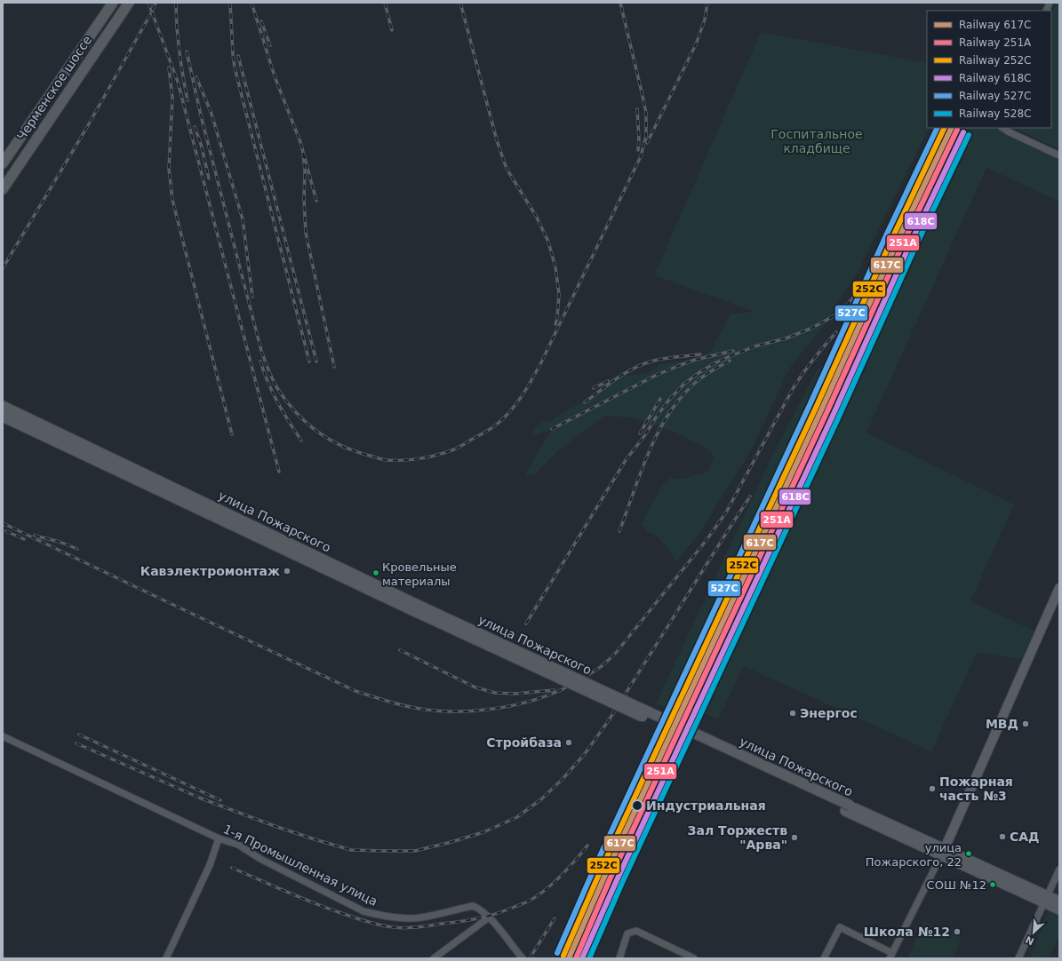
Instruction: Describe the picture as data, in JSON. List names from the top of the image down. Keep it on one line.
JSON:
{"streets":{"main road":["Черменское шоссе","улица Пожарского"],"street":["1-я Промышленная улица"]},"parks":["Госпитальное кладбище"],"places":["Кавэлектромонтаж","Кровельные материалы","Энергос","МВД","Стройбаза","Пожарная часть №3","Индустриальная","САД","Зал Торжеств \"Арва\"","улица Пожарского, 22","СОШ №12","Школа №12"],"lines":["rail line 617C","rail line 252С","rail line 527С","rail line 251А","rail line 618С","rail line 528С"],"legend":["Railway 617C","Railway 251А","Railway 252С","Railway 618С","Railway 527С","Railway 528С"],"north":"bottom left"}
